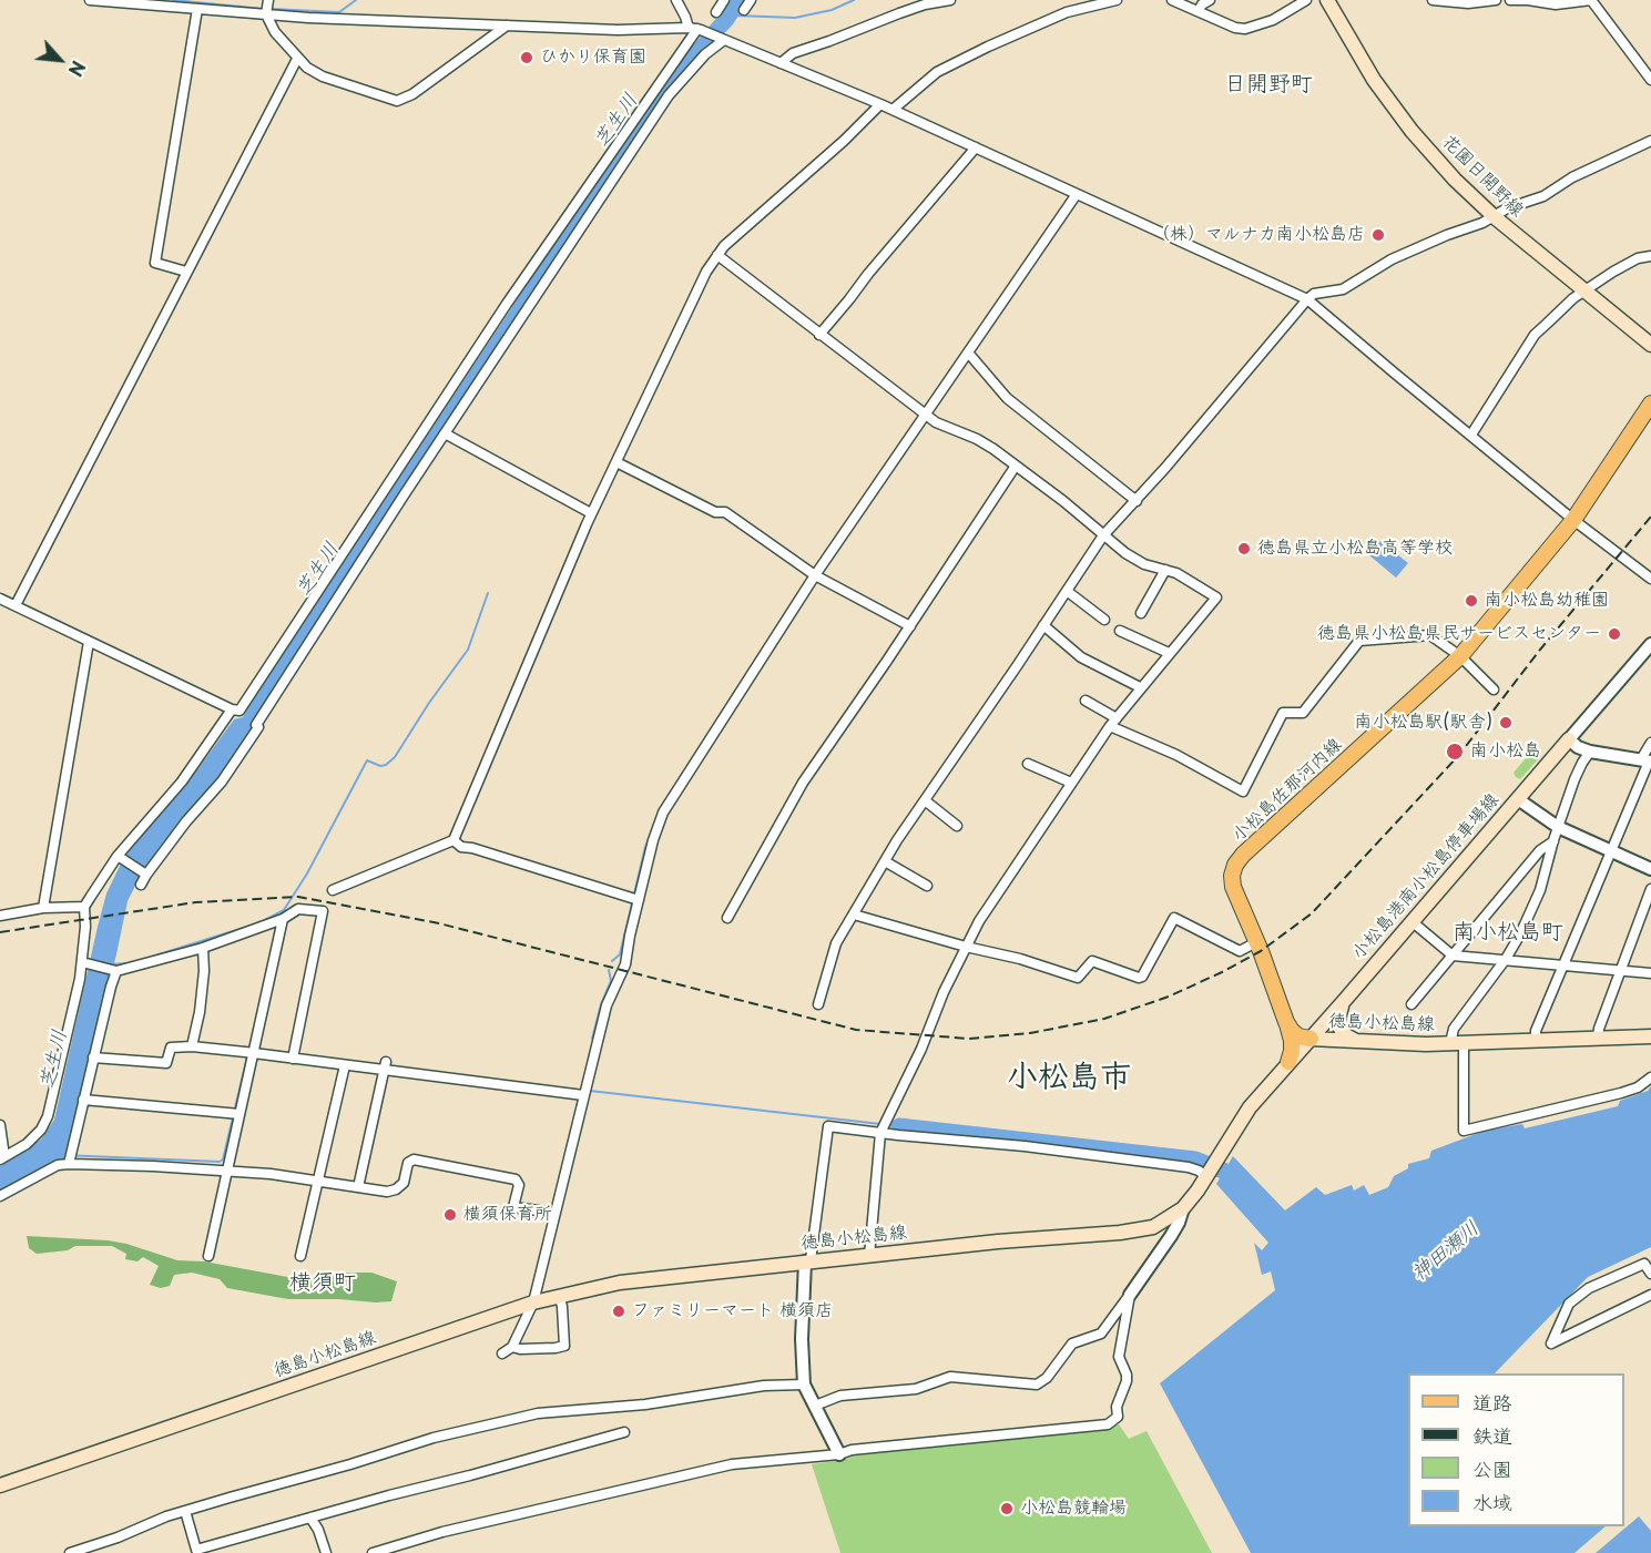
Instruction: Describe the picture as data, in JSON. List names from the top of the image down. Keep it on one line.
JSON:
{"streets":{"main road":["花園日開野線","小松島佐那河内線","小松島港南小松島停車場線","徳島小松島線"]},"crossings":[["小松島佐那河内線","徳島小松島線"],["小松島港南小松島停車場線","徳島小松島線"]],"districts":["日開野町","南小松島町","小松島市","横須町"],"water":["芝生川","神田瀬川"],"places":["ひかり保育園","（株）マルナカ南小松島店","徳島県立小松島高等学校","南小松島幼稚園","徳島県小松島県民サービスセンター","南小松島駅(駅舎)","南小松島","横須保育所","ファミリーマート 横須店","小松島競輪場"],"legend":["道路","鉄道","公園","水域"],"north":"bottom right"}
